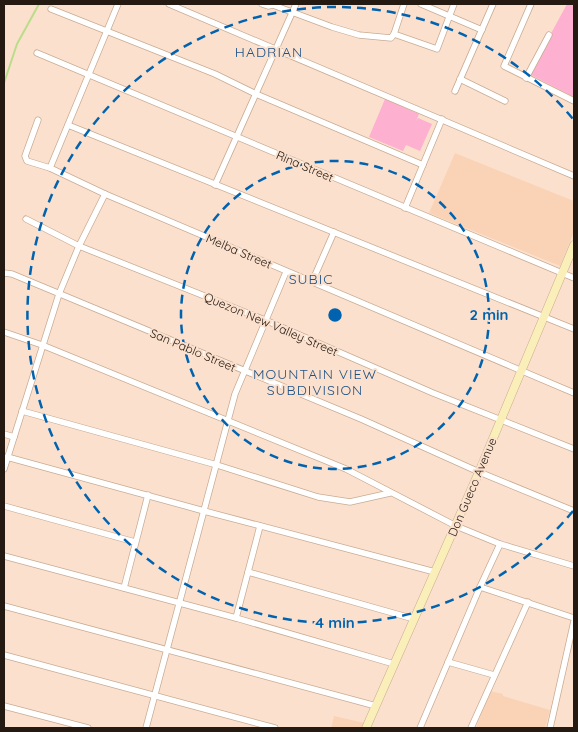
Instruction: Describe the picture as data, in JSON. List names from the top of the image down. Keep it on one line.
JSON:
{"streets":{"main road":["Don Gueco Avenue"],"street":["Rina Street","Melba Street","Quezon New Valley Street","San Pablo Street"]},"crossings":[["Rina Street","Don Gueco Avenue"],["Melba Street","Don Gueco Avenue"],["Quezon New Valley Street","Don Gueco Avenue"],["San Pablo Street","Don Gueco Avenue"]],"districts":["HADRIAN","SUBIC","MOUNTAIN VIEW SUBDIVISION"],"rings":["2 min","4 min"]}
